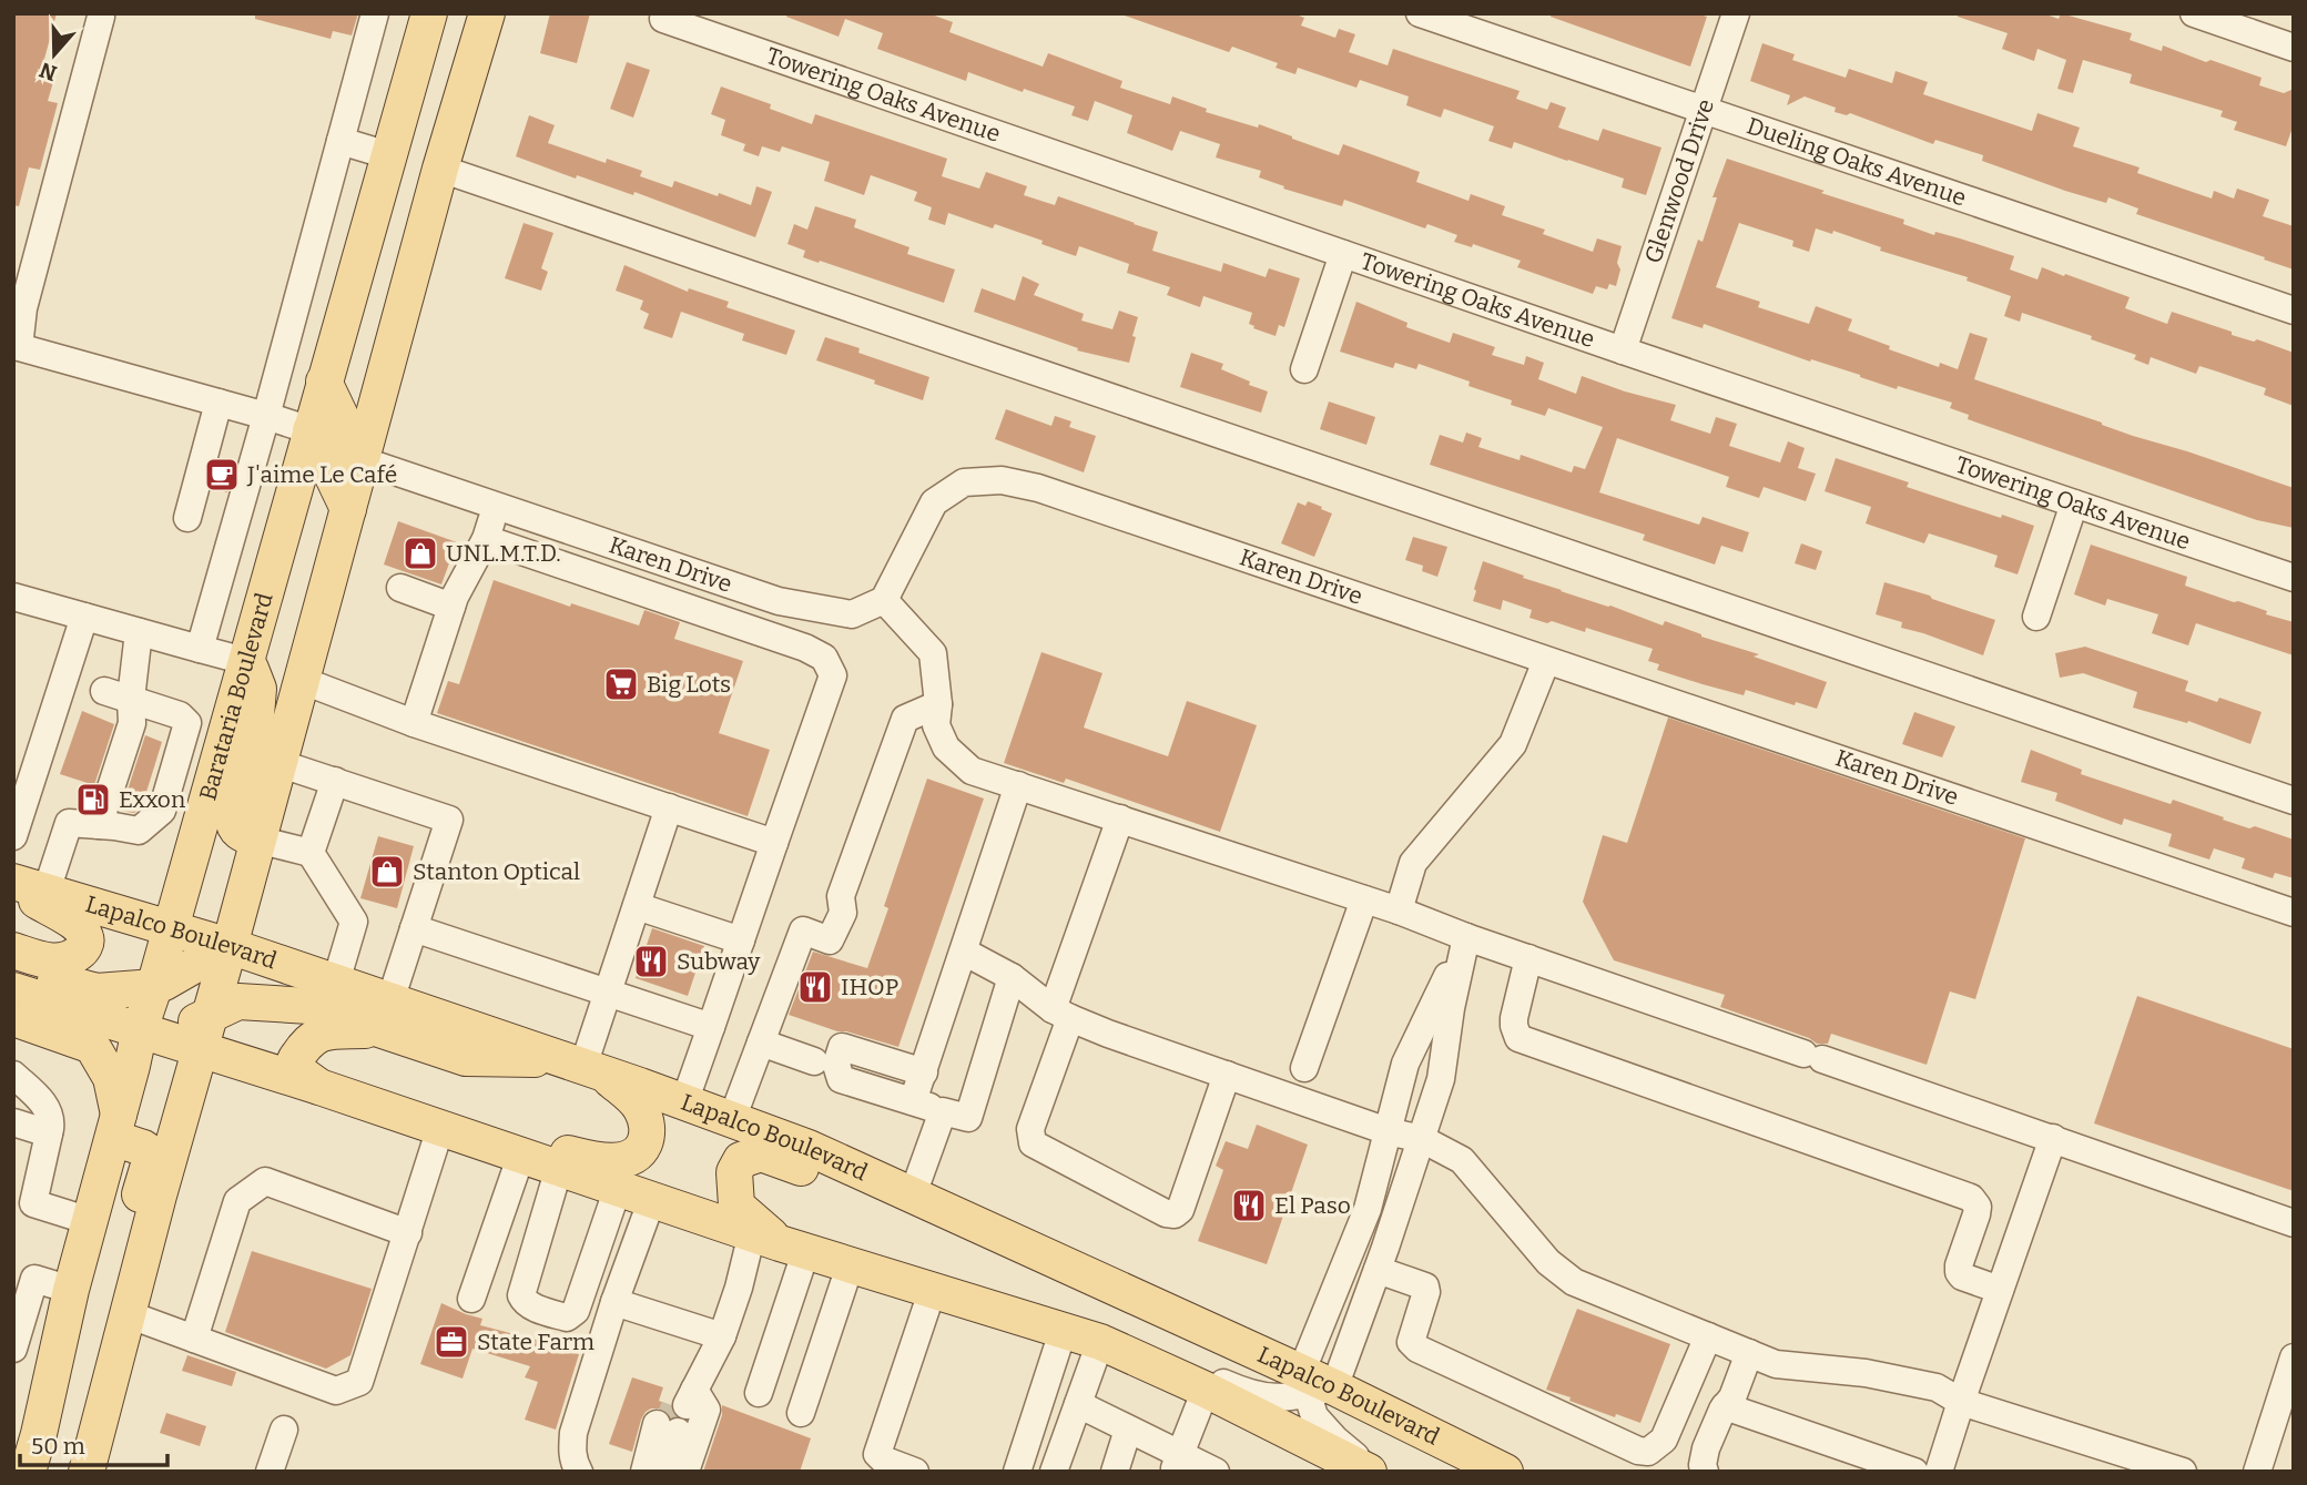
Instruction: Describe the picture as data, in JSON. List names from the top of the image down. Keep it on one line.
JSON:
{"streets":{"main road":["Barataria Boulevard","Lapalco Boulevard"],"street":["Towering Oaks Avenue","Dueling Oaks Avenue","Glenwood Drive","Karen Drive"]},"crossings":[["Towering Oaks Avenue","Glenwood Drive"],["Dueling Oaks Avenue","Glenwood Drive"],["Barataria Boulevard","Lapalco Boulevard"]],"places":{"cafe":["J'aime Le Café"],"shop":["UNL.M.T.D.","Stanton Optical"],"supermarket":["Big Lots"],"fuel station":["Exxon"],"restaurant":["Subway","IHOP","El Paso"],"office":["State Farm"]},"scale_bar":"50 m","north":"bottom"}
